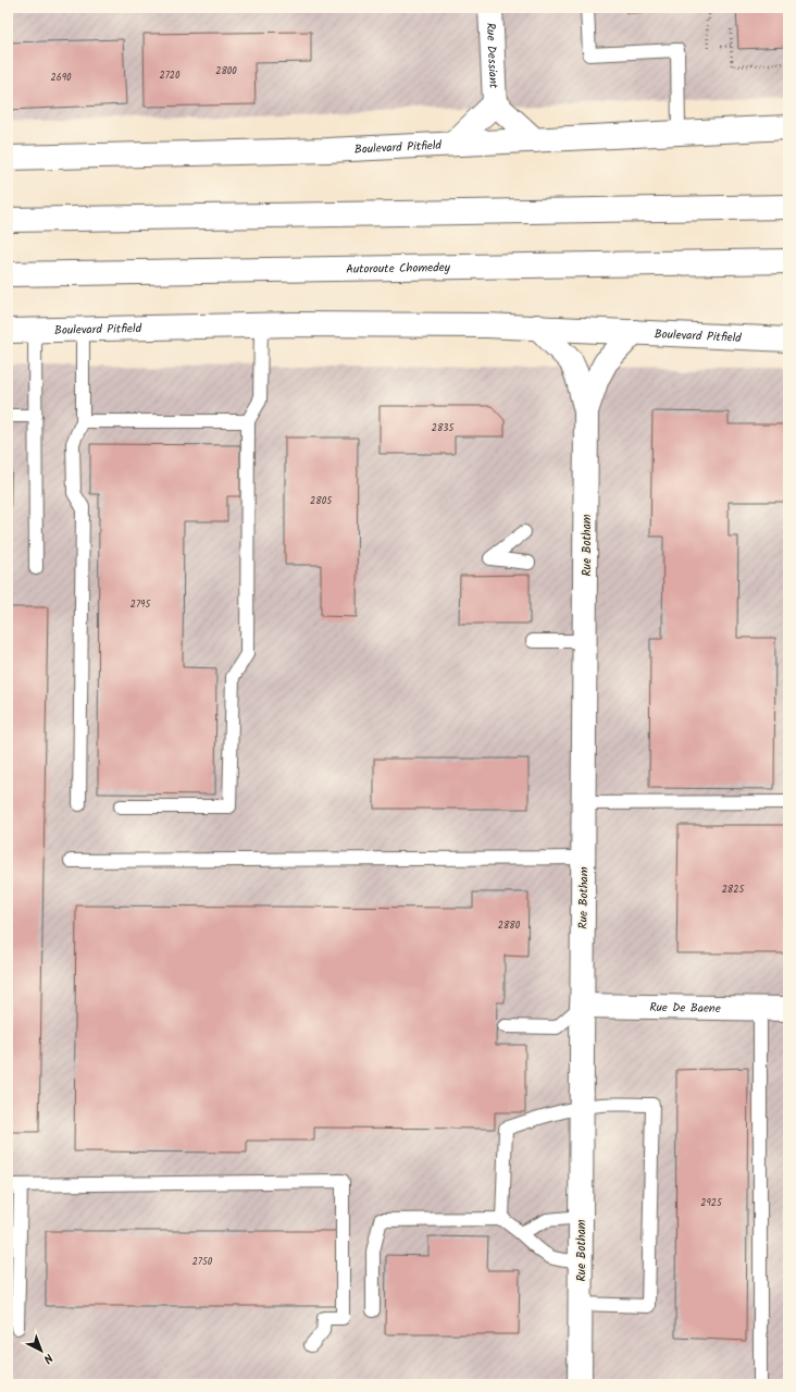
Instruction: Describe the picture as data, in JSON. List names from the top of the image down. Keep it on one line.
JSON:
{"streets":{"main road":["Rue Dessiant","Boulevard Pitfield","Autoroute Chomedey","Rue Botham","Rue De Baene"]},"crossings":[["Rue Dessiant","Boulevard Pitfield"],["Boulevard Pitfield","Rue Botham"],["Rue Botham","Rue De Baene"]],"house_numbers":["2800","2720","2690","2835","2805","2795","2825","2880","2925","2750"],"north":"bottom right"}
